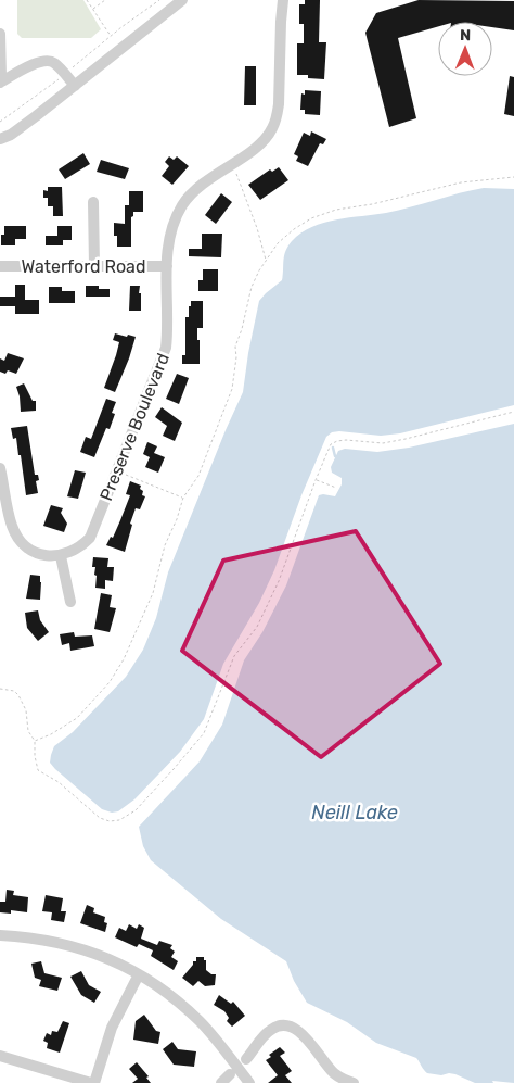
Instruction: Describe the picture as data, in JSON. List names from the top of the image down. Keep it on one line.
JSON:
{"streets":{"street":["Waterford Road","Preserve Boulevard"]},"crossings":[["Waterford Road","Preserve Boulevard"]],"water":["Neill Lake"],"north":"top"}
